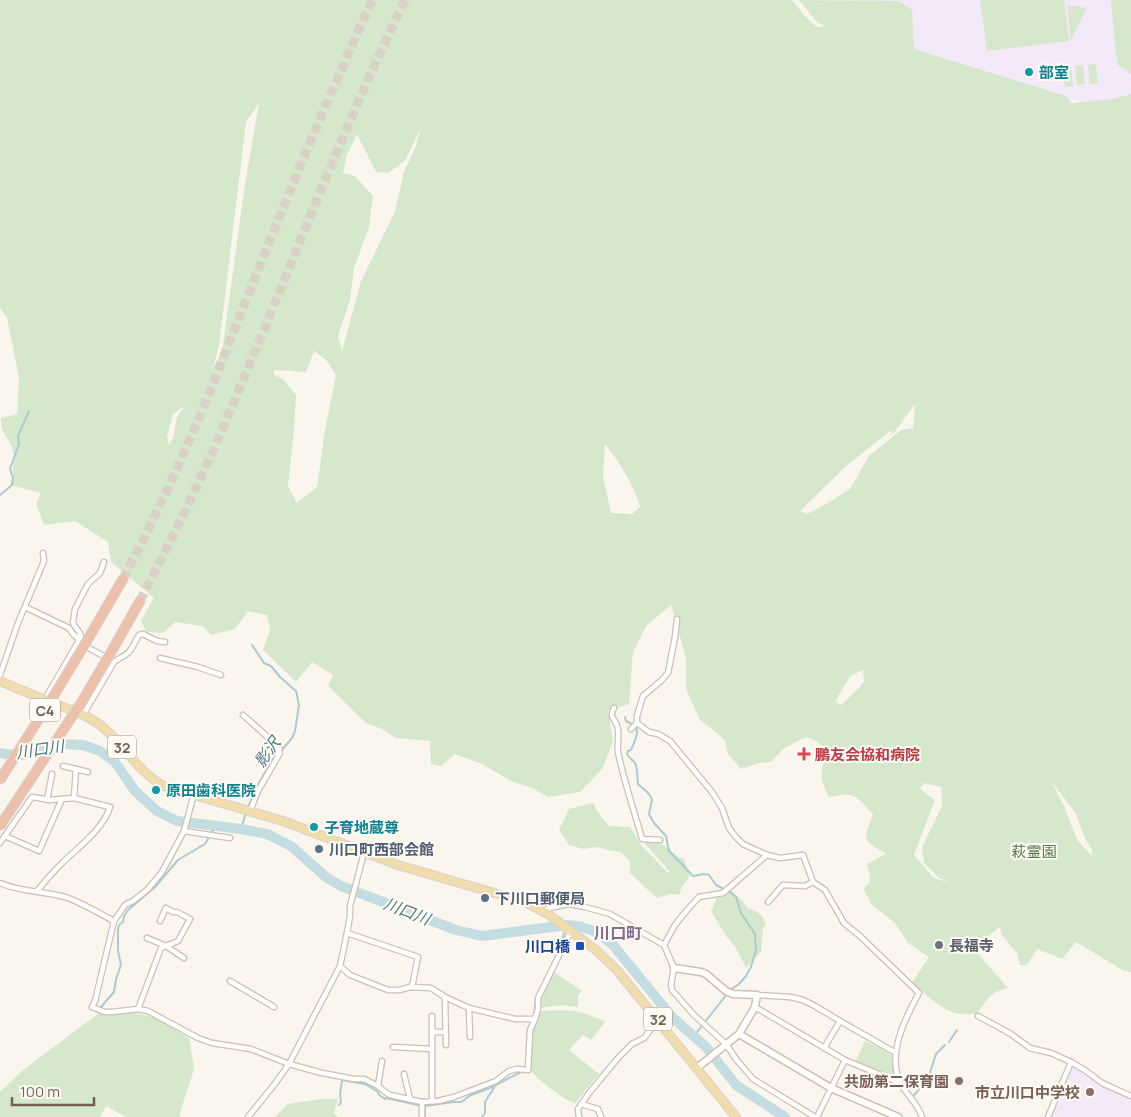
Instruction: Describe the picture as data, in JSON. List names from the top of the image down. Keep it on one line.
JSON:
{"streets":{"highway":["C4"],"main road":["32"]},"districts":["川口町"],"water":["川口川","影沢"],"parks":["萩霊園"],"places":{"other":["部室","原田歯科医院","子育地蔵尊","川口町西部会館","下川口郵便局","長福寺","共励第二保育園","市立川口中学校"],"health":["鵬友会協和病院"],"transit":["川口橋"]},"scale_bar":"100 m"}
